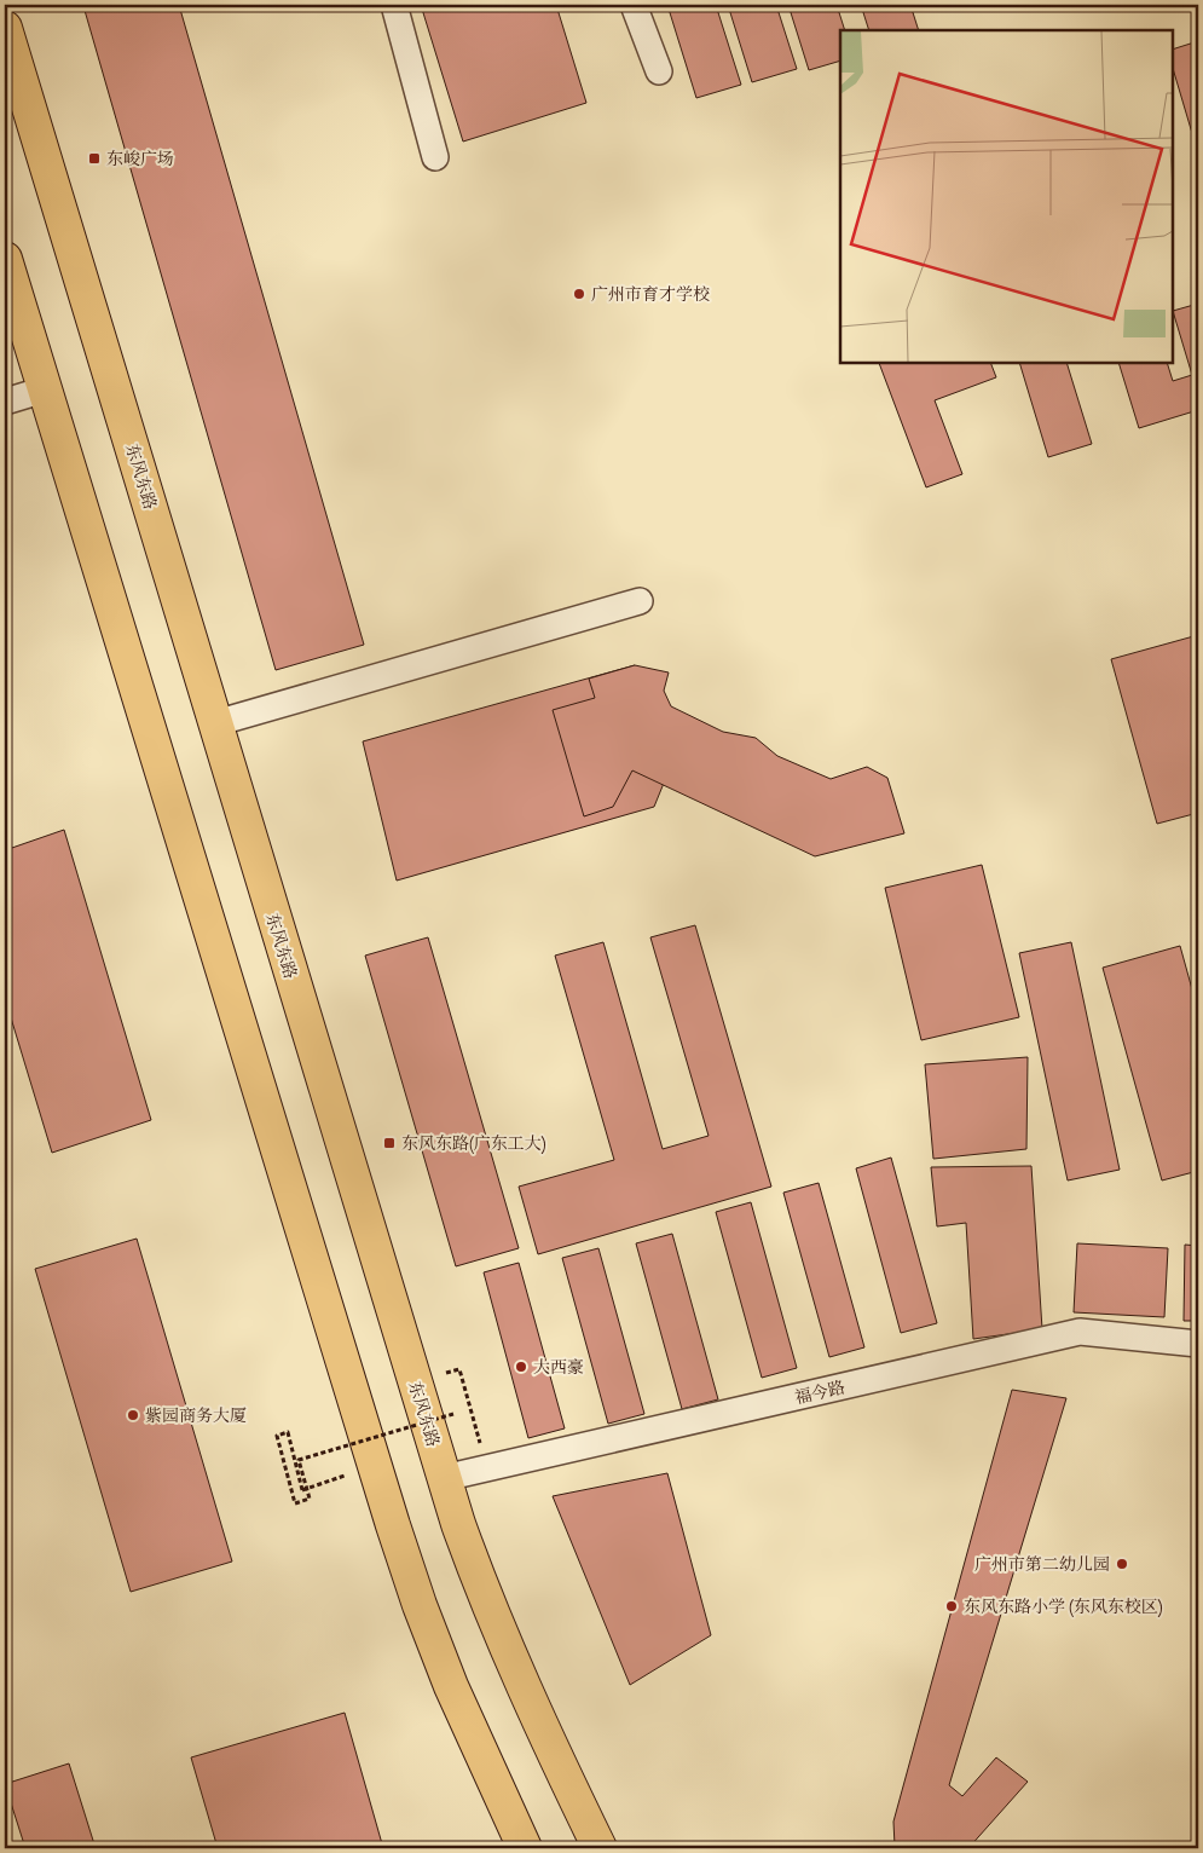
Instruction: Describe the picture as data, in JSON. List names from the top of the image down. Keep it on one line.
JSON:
{"streets":{"highway":["东风东路"],"street":["福今路"]},"crossings":[["东风东路","福今路"]],"places":{"transit":["东峻广场","东风东路(广东工大)"],"other":["广州市育才学校","大西豪","紫园商务大厦","广州市第二幼儿园","东风东路小学 (东风东校区)"]}}
